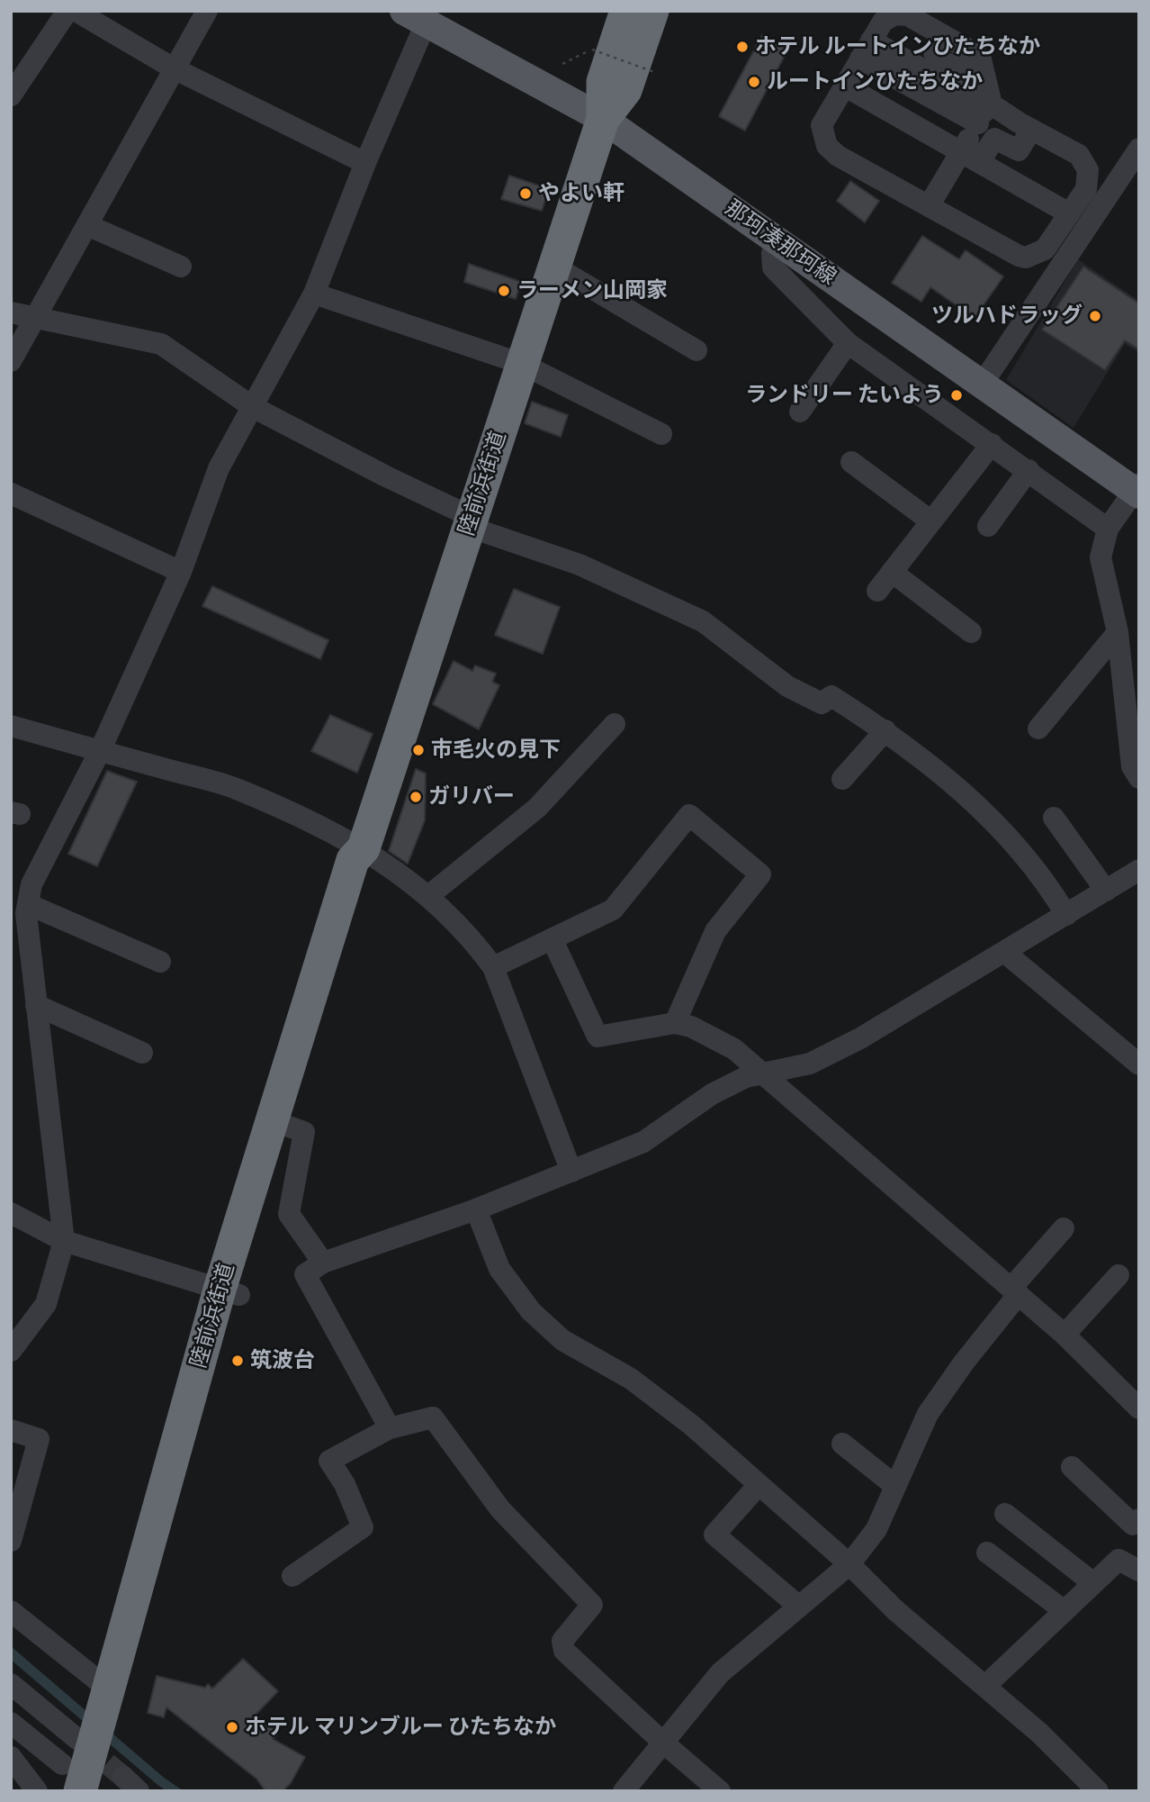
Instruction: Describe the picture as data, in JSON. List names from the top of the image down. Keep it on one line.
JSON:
{"streets":{"highway":["陸前浜街道"],"main road":["那珂湊那珂線"]},"crossings":[["那珂湊那珂線","陸前浜街道"]],"places":["ホテル ルートインひたちなか","ルートインひたちなか","やよい軒","ラーメン山岡家","ツルハドラッグ","ランドリー たいよう","市毛火の見下","ガリバー","筑波台","ホテル マリンブルー ひたちなか"]}
